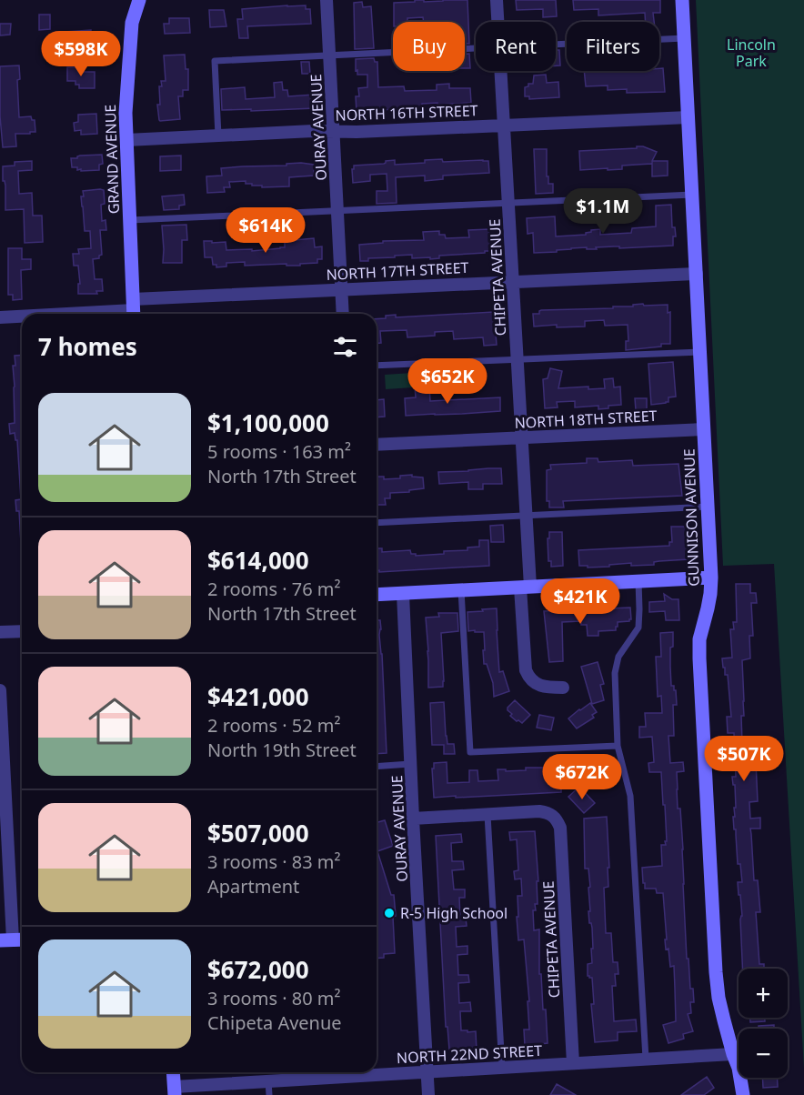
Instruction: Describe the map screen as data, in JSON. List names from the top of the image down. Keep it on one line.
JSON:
{"streets":{"street":["NORTH 16TH STREET","OURAY AVENUE","GRAND AVENUE","NORTH 17TH STREET","CHIPETA AVENUE","NORTH 18TH STREET","GUNNISON AVENUE","NORTH 22ND STREET"]},"crossings":[["NORTH 16TH STREET","OURAY AVENUE"],["NORTH 16TH STREET","GRAND AVENUE"],["NORTH 16TH STREET","CHIPETA AVENUE"],["NORTH 16TH STREET","GUNNISON AVENUE"],["OURAY AVENUE","NORTH 17TH STREET"],["OURAY AVENUE","NORTH 22ND STREET"],["GRAND AVENUE","NORTH 17TH STREET"],["NORTH 17TH STREET","CHIPETA AVENUE"],["NORTH 17TH STREET","GUNNISON AVENUE"],["CHIPETA AVENUE","NORTH 18TH STREET"],["CHIPETA AVENUE","NORTH 22ND STREET"],["NORTH 18TH STREET","GUNNISON AVENUE"],["GUNNISON AVENUE","NORTH 22ND STREET"]],"parks":["Lincoln Park"],"places":["R-5 High School"],"page":{"chip":["Buy","Rent","Filters"],"price":["$598K","$1.1M","$614K","$652K","$421K","$507K","$672K"],"heading":"7 homes","list":[{"name":"$1,100,000","note":"5 rooms · 163 m² · North 17th Street"},{"name":"$614,000","note":"2 rooms · 76 m² · North 17th Street"},{"name":"$421,000","note":"2 rooms · 52 m² · North 19th Street"},{"name":"$507,000","note":"3 rooms · 83 m² · Apartment"},{"name":"$672,000","note":"3 rooms · 80 m² · Chipeta Avenue"}],"map_buttons":["+","−"]}}
